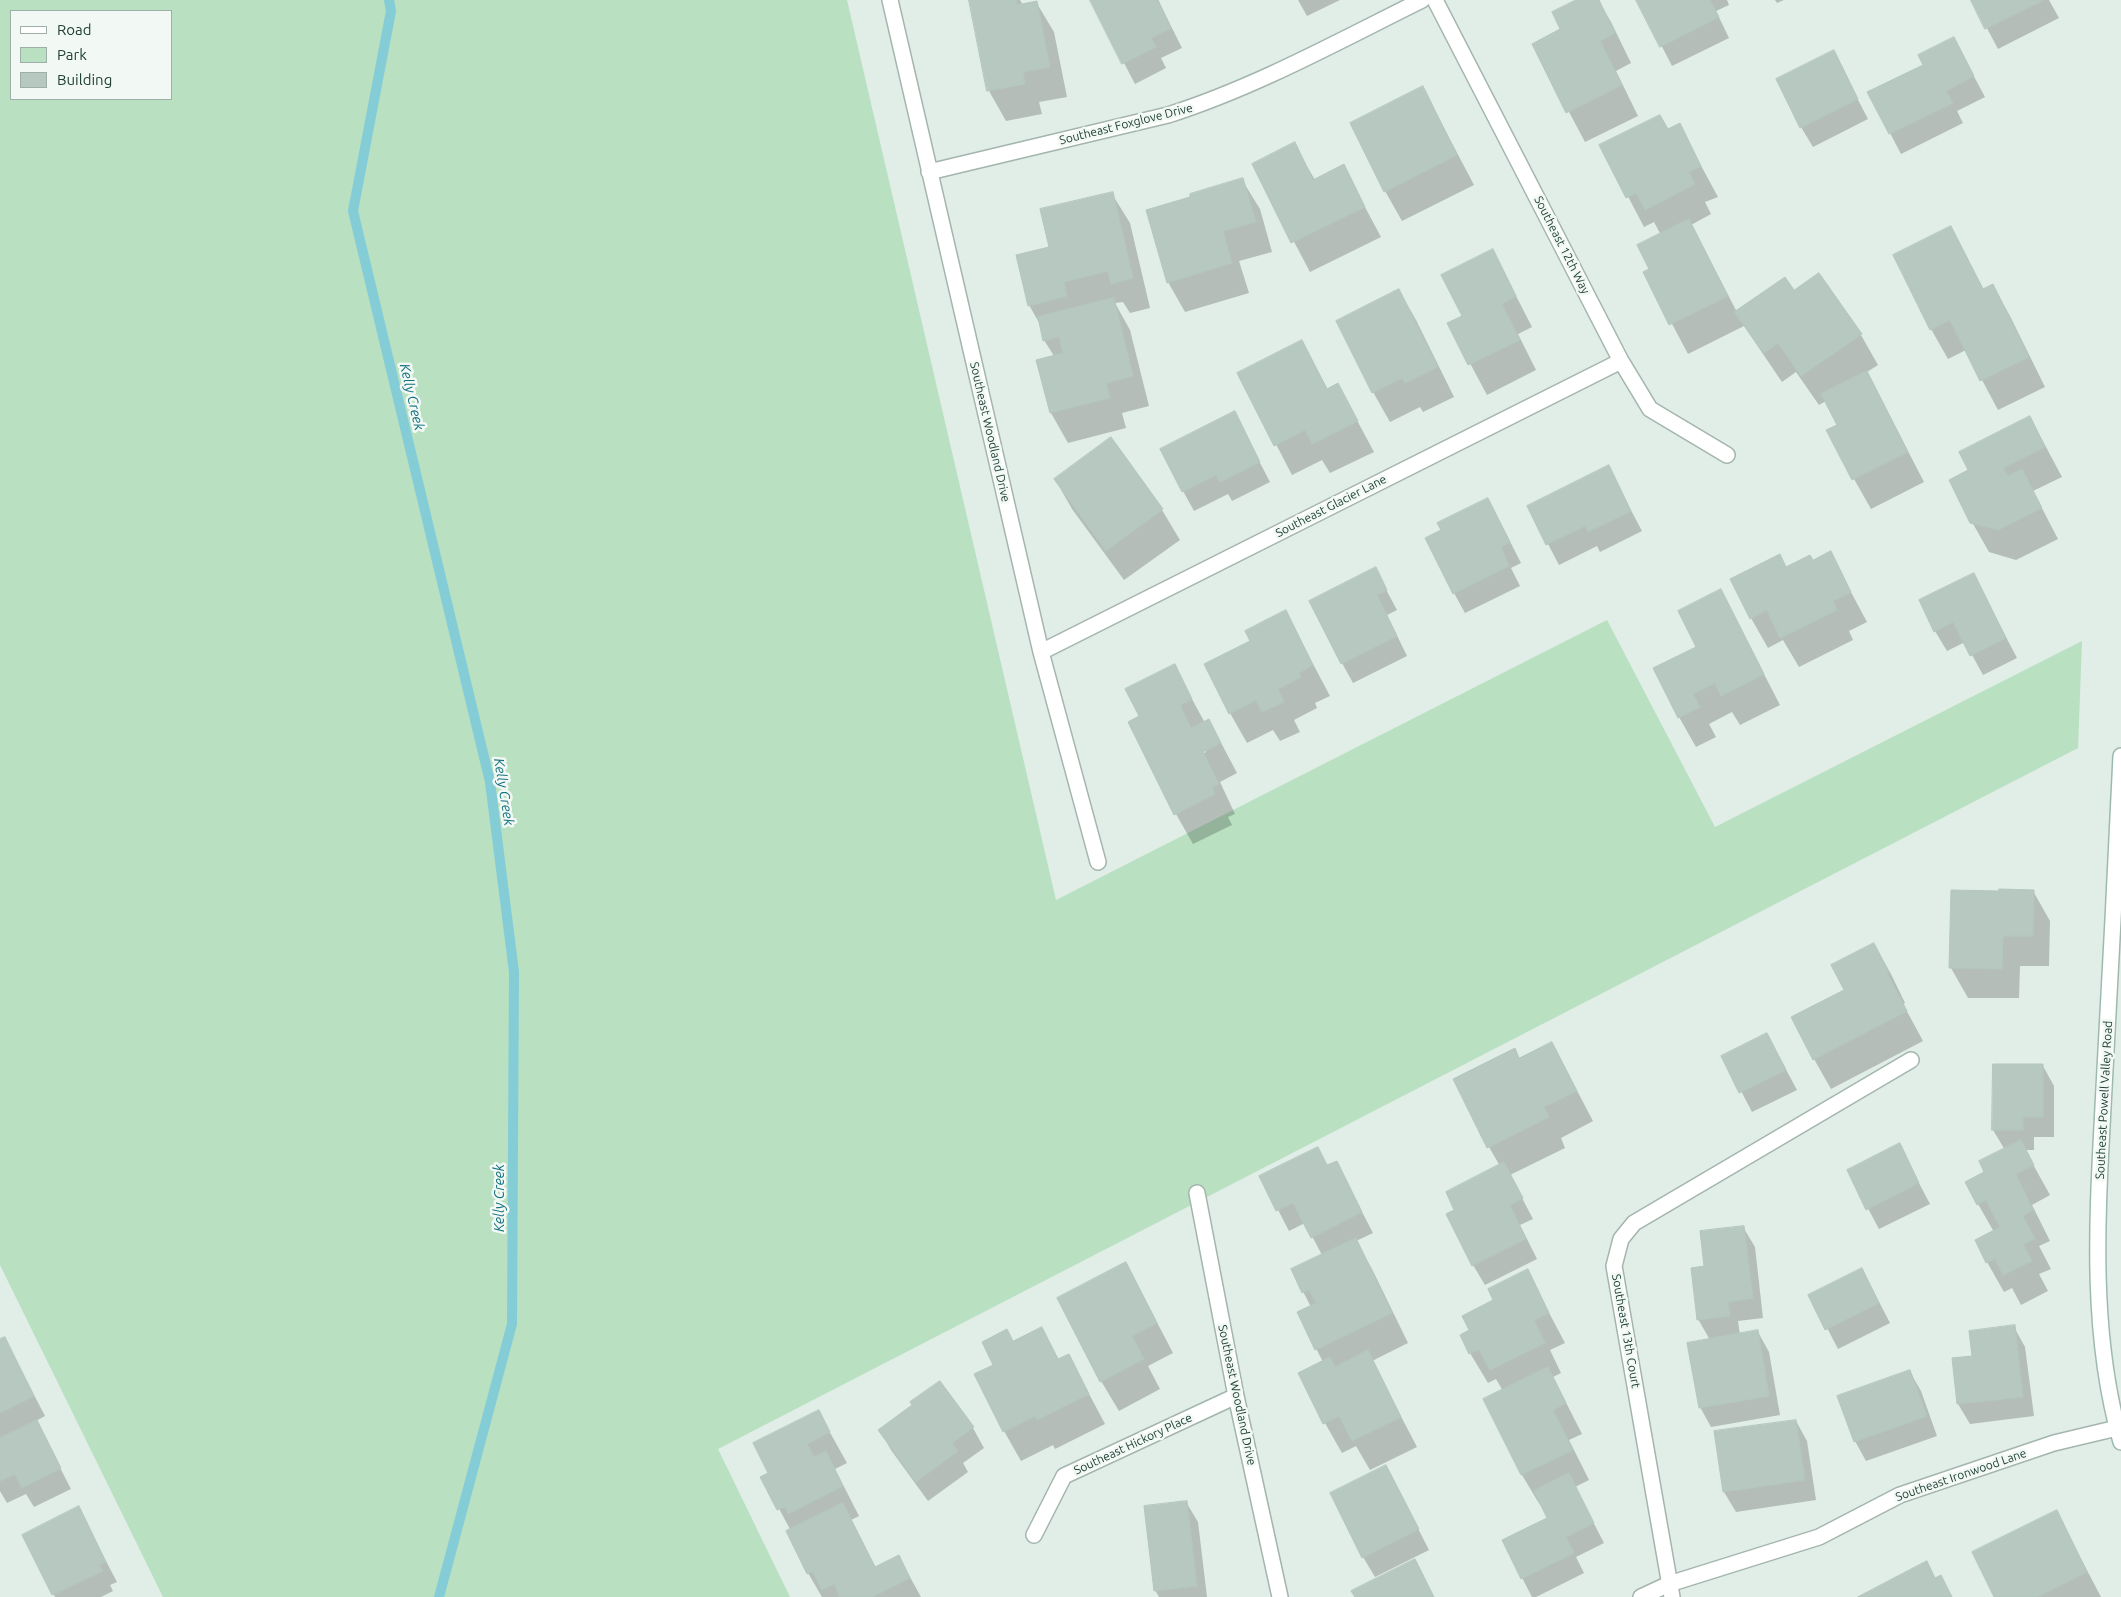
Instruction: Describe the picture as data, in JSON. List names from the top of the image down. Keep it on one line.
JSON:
{"streets":{"street":["Southeast Foxglove Drive","Southeast 12th Way","Southeast Woodland Drive","Southeast Glacier Lane","Southeast Powell Valley Road","Southeast 13th Court","Southeast Hickory Place","Southeast Ironwood Lane"]},"crossings":[["Southeast Foxglove Drive","Southeast Woodland Drive"],["Southeast 12th Way","Southeast Glacier Lane"],["Southeast Woodland Drive","Southeast Glacier Lane"],["Southeast Woodland Drive","Southeast Hickory Place"],["Southeast Powell Valley Road","Southeast Ironwood Lane"],["Southeast 13th Court","Southeast Ironwood Lane"]],"water":["Kelly Creek"],"legend":["Road","Park","Building"]}
